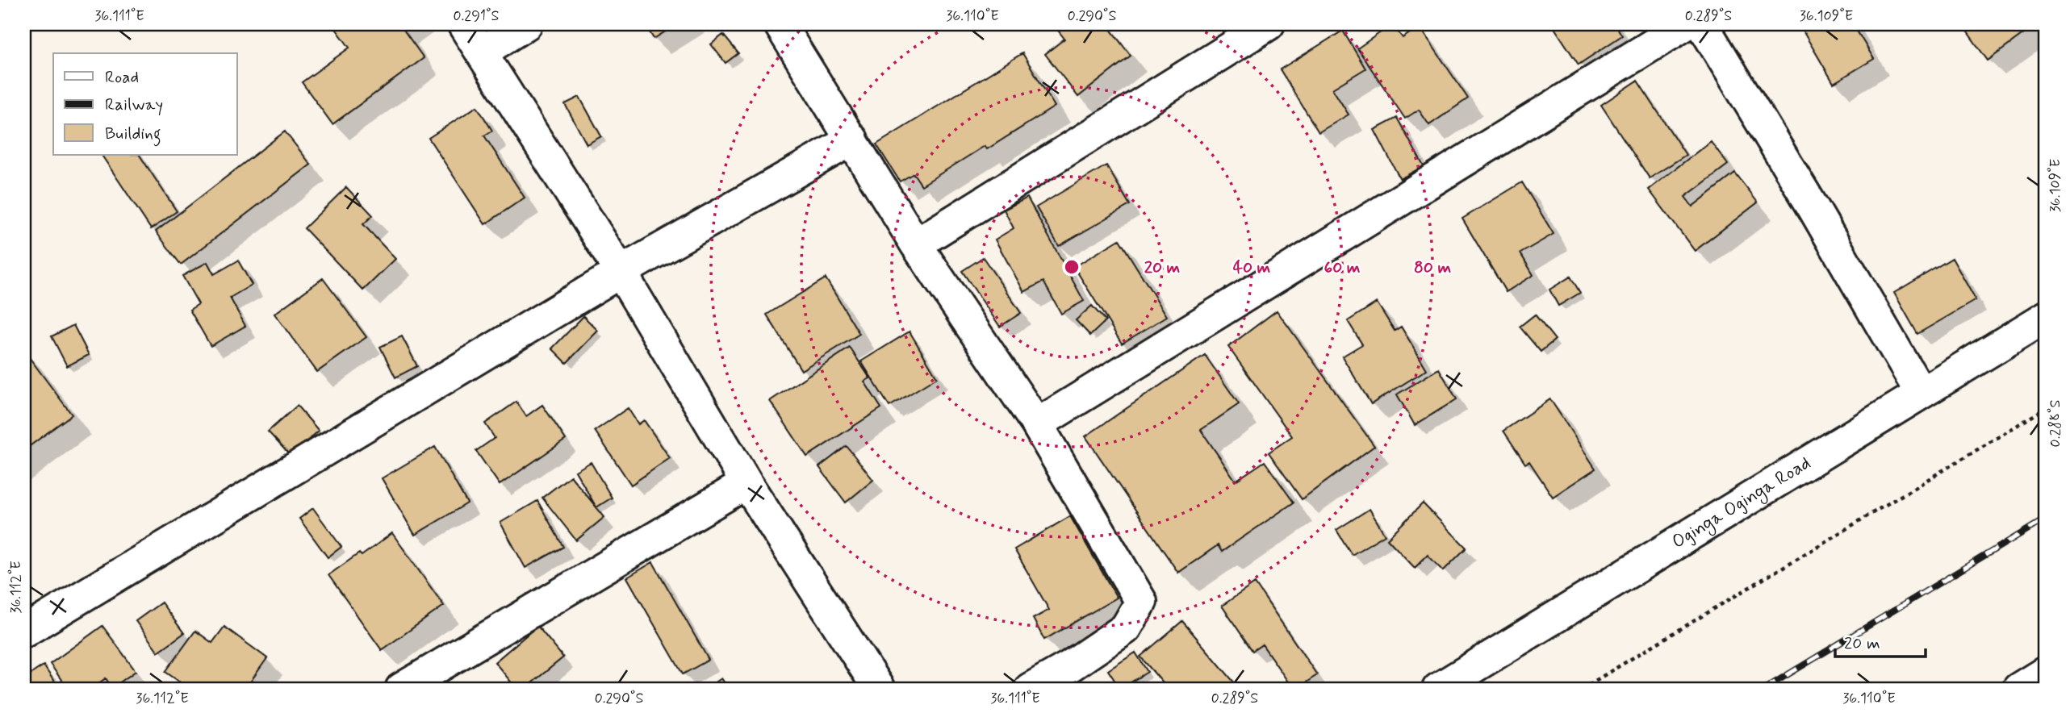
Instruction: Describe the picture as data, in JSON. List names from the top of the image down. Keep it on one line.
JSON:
{"streets":{"main road":["Oginga Oginga Road"]},"legend":["Road","Railway","Building"],"scale_bar":"20 m","coordinates":["36.111°E","0.291°S","36.110°E","0.290°S","0.289°S","36.109°E","0.288°S","36.112°E"],"rings":["20 m","40 m","60 m","80 m"]}
